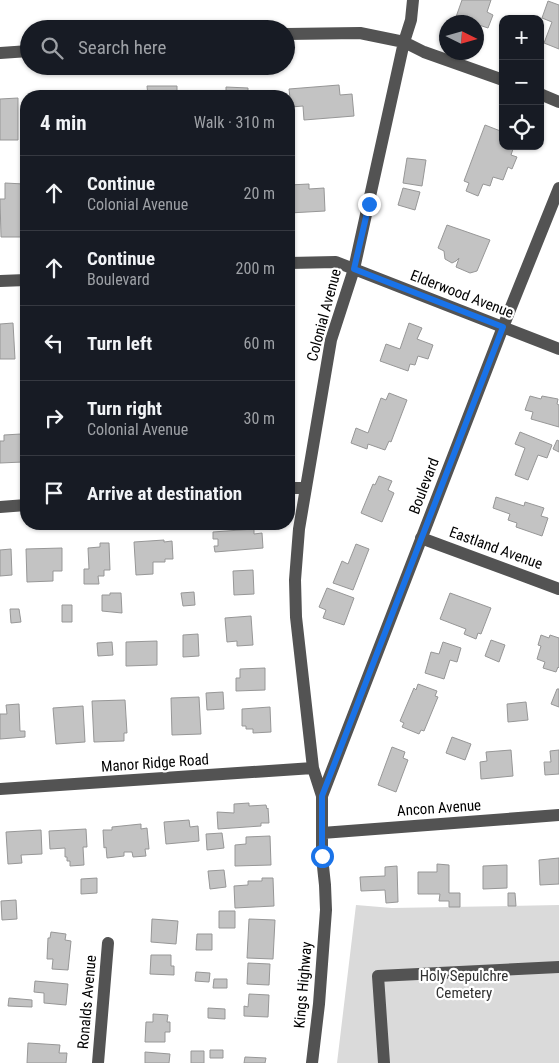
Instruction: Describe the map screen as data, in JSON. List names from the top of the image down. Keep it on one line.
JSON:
{"streets":{"street":["Elderwood Avenue","Colonial Avenue","Boulevard","Eastland Avenue","Manor Ridge Road","Ancon Avenue","Kings Highway","Ronalds Avenue"]},"crossings":[["Elderwood Avenue","Colonial Avenue"],["Elderwood Avenue","Boulevard"],["Colonial Avenue","Boulevard"],["Colonial Avenue","Manor Ridge Road"],["Colonial Avenue","Ancon Avenue"],["Colonial Avenue","Kings Highway"],["Boulevard","Eastland Avenue"]],"parks":["Holy Sepulchre Cemetery"],"north":"right","page":{"map_buttons":["+","−"],"search":"Search here","heading":["4 min","Walk · 310 m"],"list":[["Continue","Colonial Avenue","20 m"],["Continue","Boulevard","200 m"],["Turn left","60 m"],["Turn right","Colonial Avenue","30 m"],"Arrive at destination"]}}
